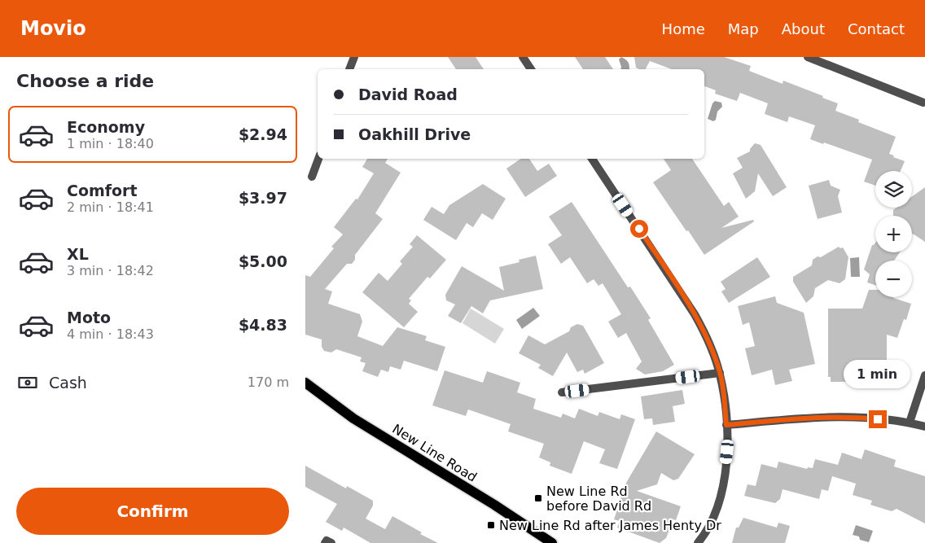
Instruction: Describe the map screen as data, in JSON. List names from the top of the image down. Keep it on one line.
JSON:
{"streets":{"main road":["New Line Road"]},"places":{"transit":["New Line Rd before David Rd","New Line Rd after James Henty Dr"]},"page":{"header":"Movio","nav":["Home","Map","About","Contact"],"heading":"Choose a ride","banner":["David Road","Oakhill Drive"],"list":[{"name":"Economy","note":"1 min · 18:40","value":"$2.94"},{"name":"Comfort","note":"2 min · 18:41","value":"$3.97"},{"name":"XL","note":"3 min · 18:42","value":"$5.00"},{"name":"Moto","note":"4 min · 18:43","value":"$4.83"}],"map_buttons":["+","−"],"pay":["Cash","170 m"],"bubble":"1 min","buttons":"Confirm"}}
